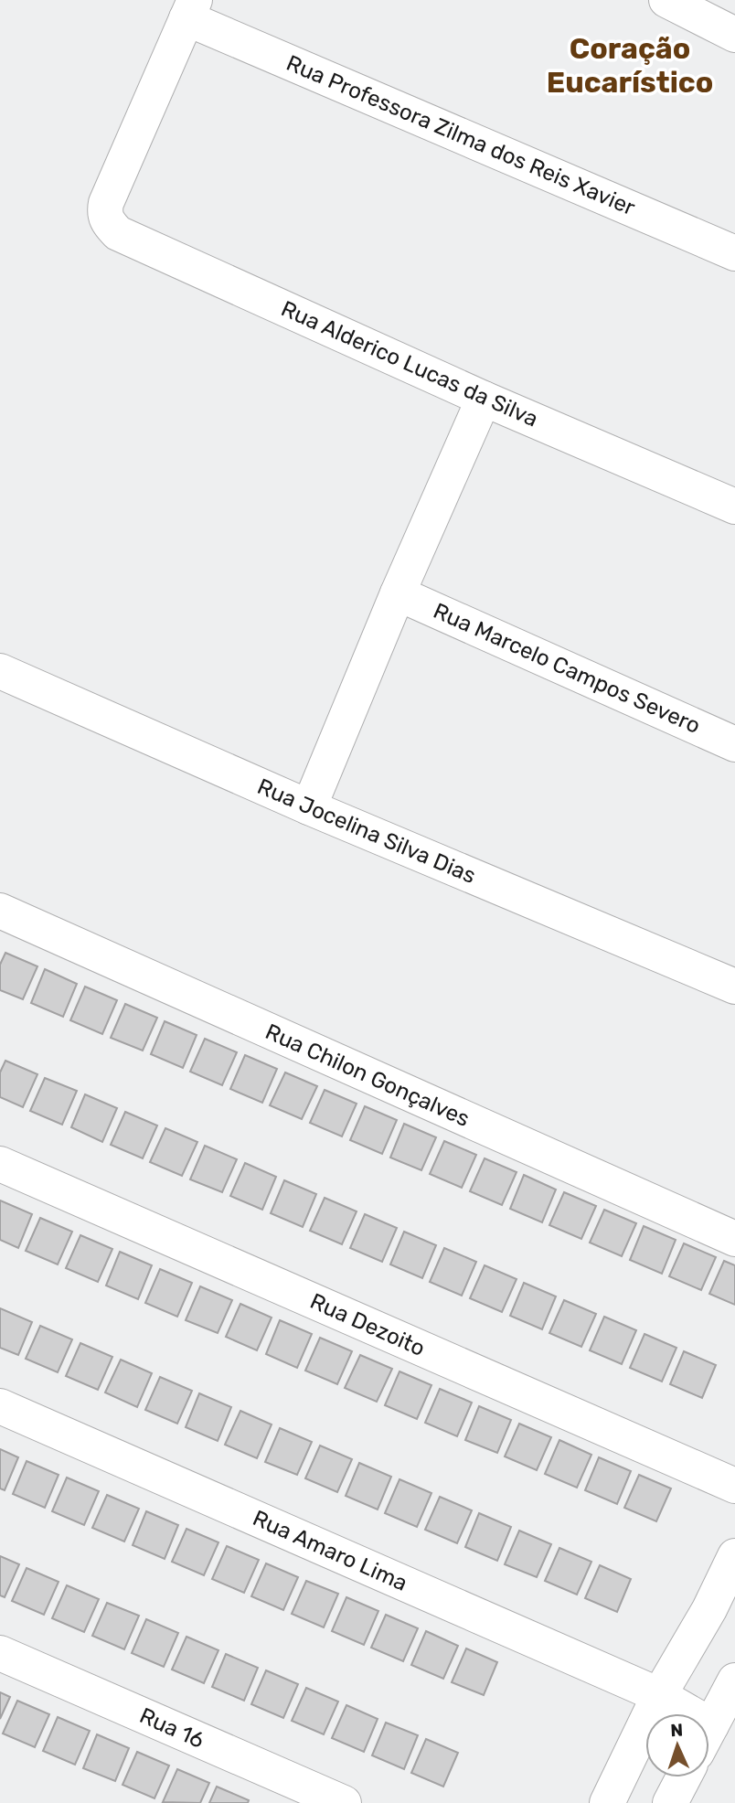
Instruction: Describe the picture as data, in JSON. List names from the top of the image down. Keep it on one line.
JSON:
{"streets":{"street":["Rua Professora Zilma dos Reis Xavier","Rua Alderico Lucas da Silva","Rua Marcelo Campos Severo","Rua Jocelina Silva Dias","Rua Chilon Gonçalves","Rua Dezoito","Rua Amaro Lima","Rua 16"]},"crossings":[["Rua Professora Zilma dos Reis Xavier","Rua Alderico Lucas da Silva"]],"districts":["Coração Eucarístico"],"north":"top"}
